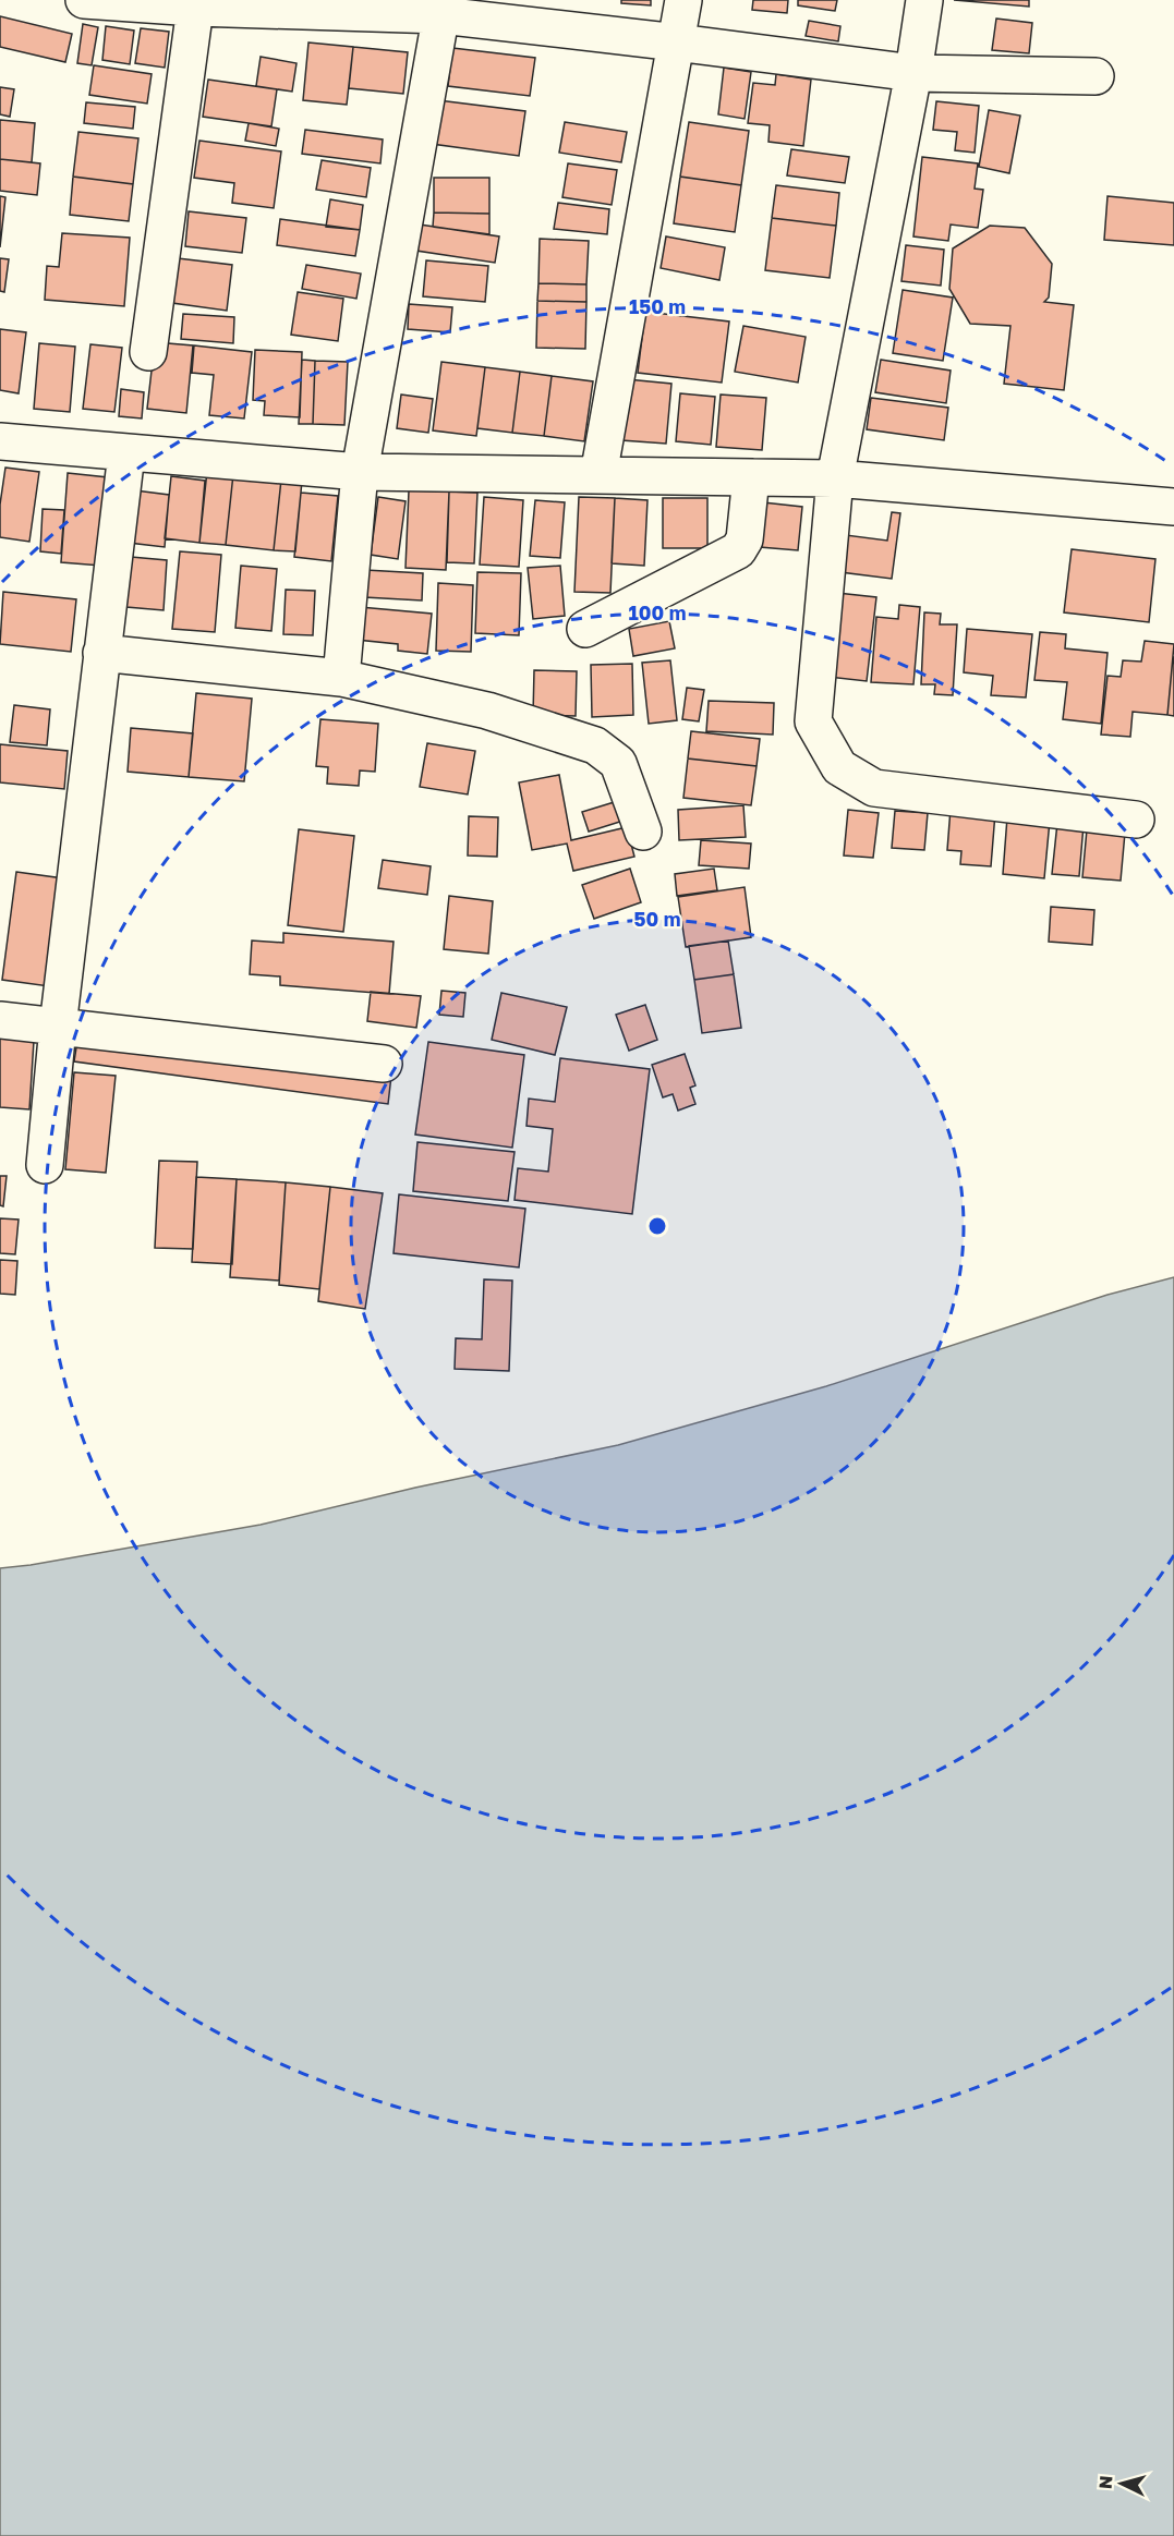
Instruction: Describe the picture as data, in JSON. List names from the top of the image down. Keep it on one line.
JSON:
{"north":"left","rings":["150 m","100 m","50 m"]}
